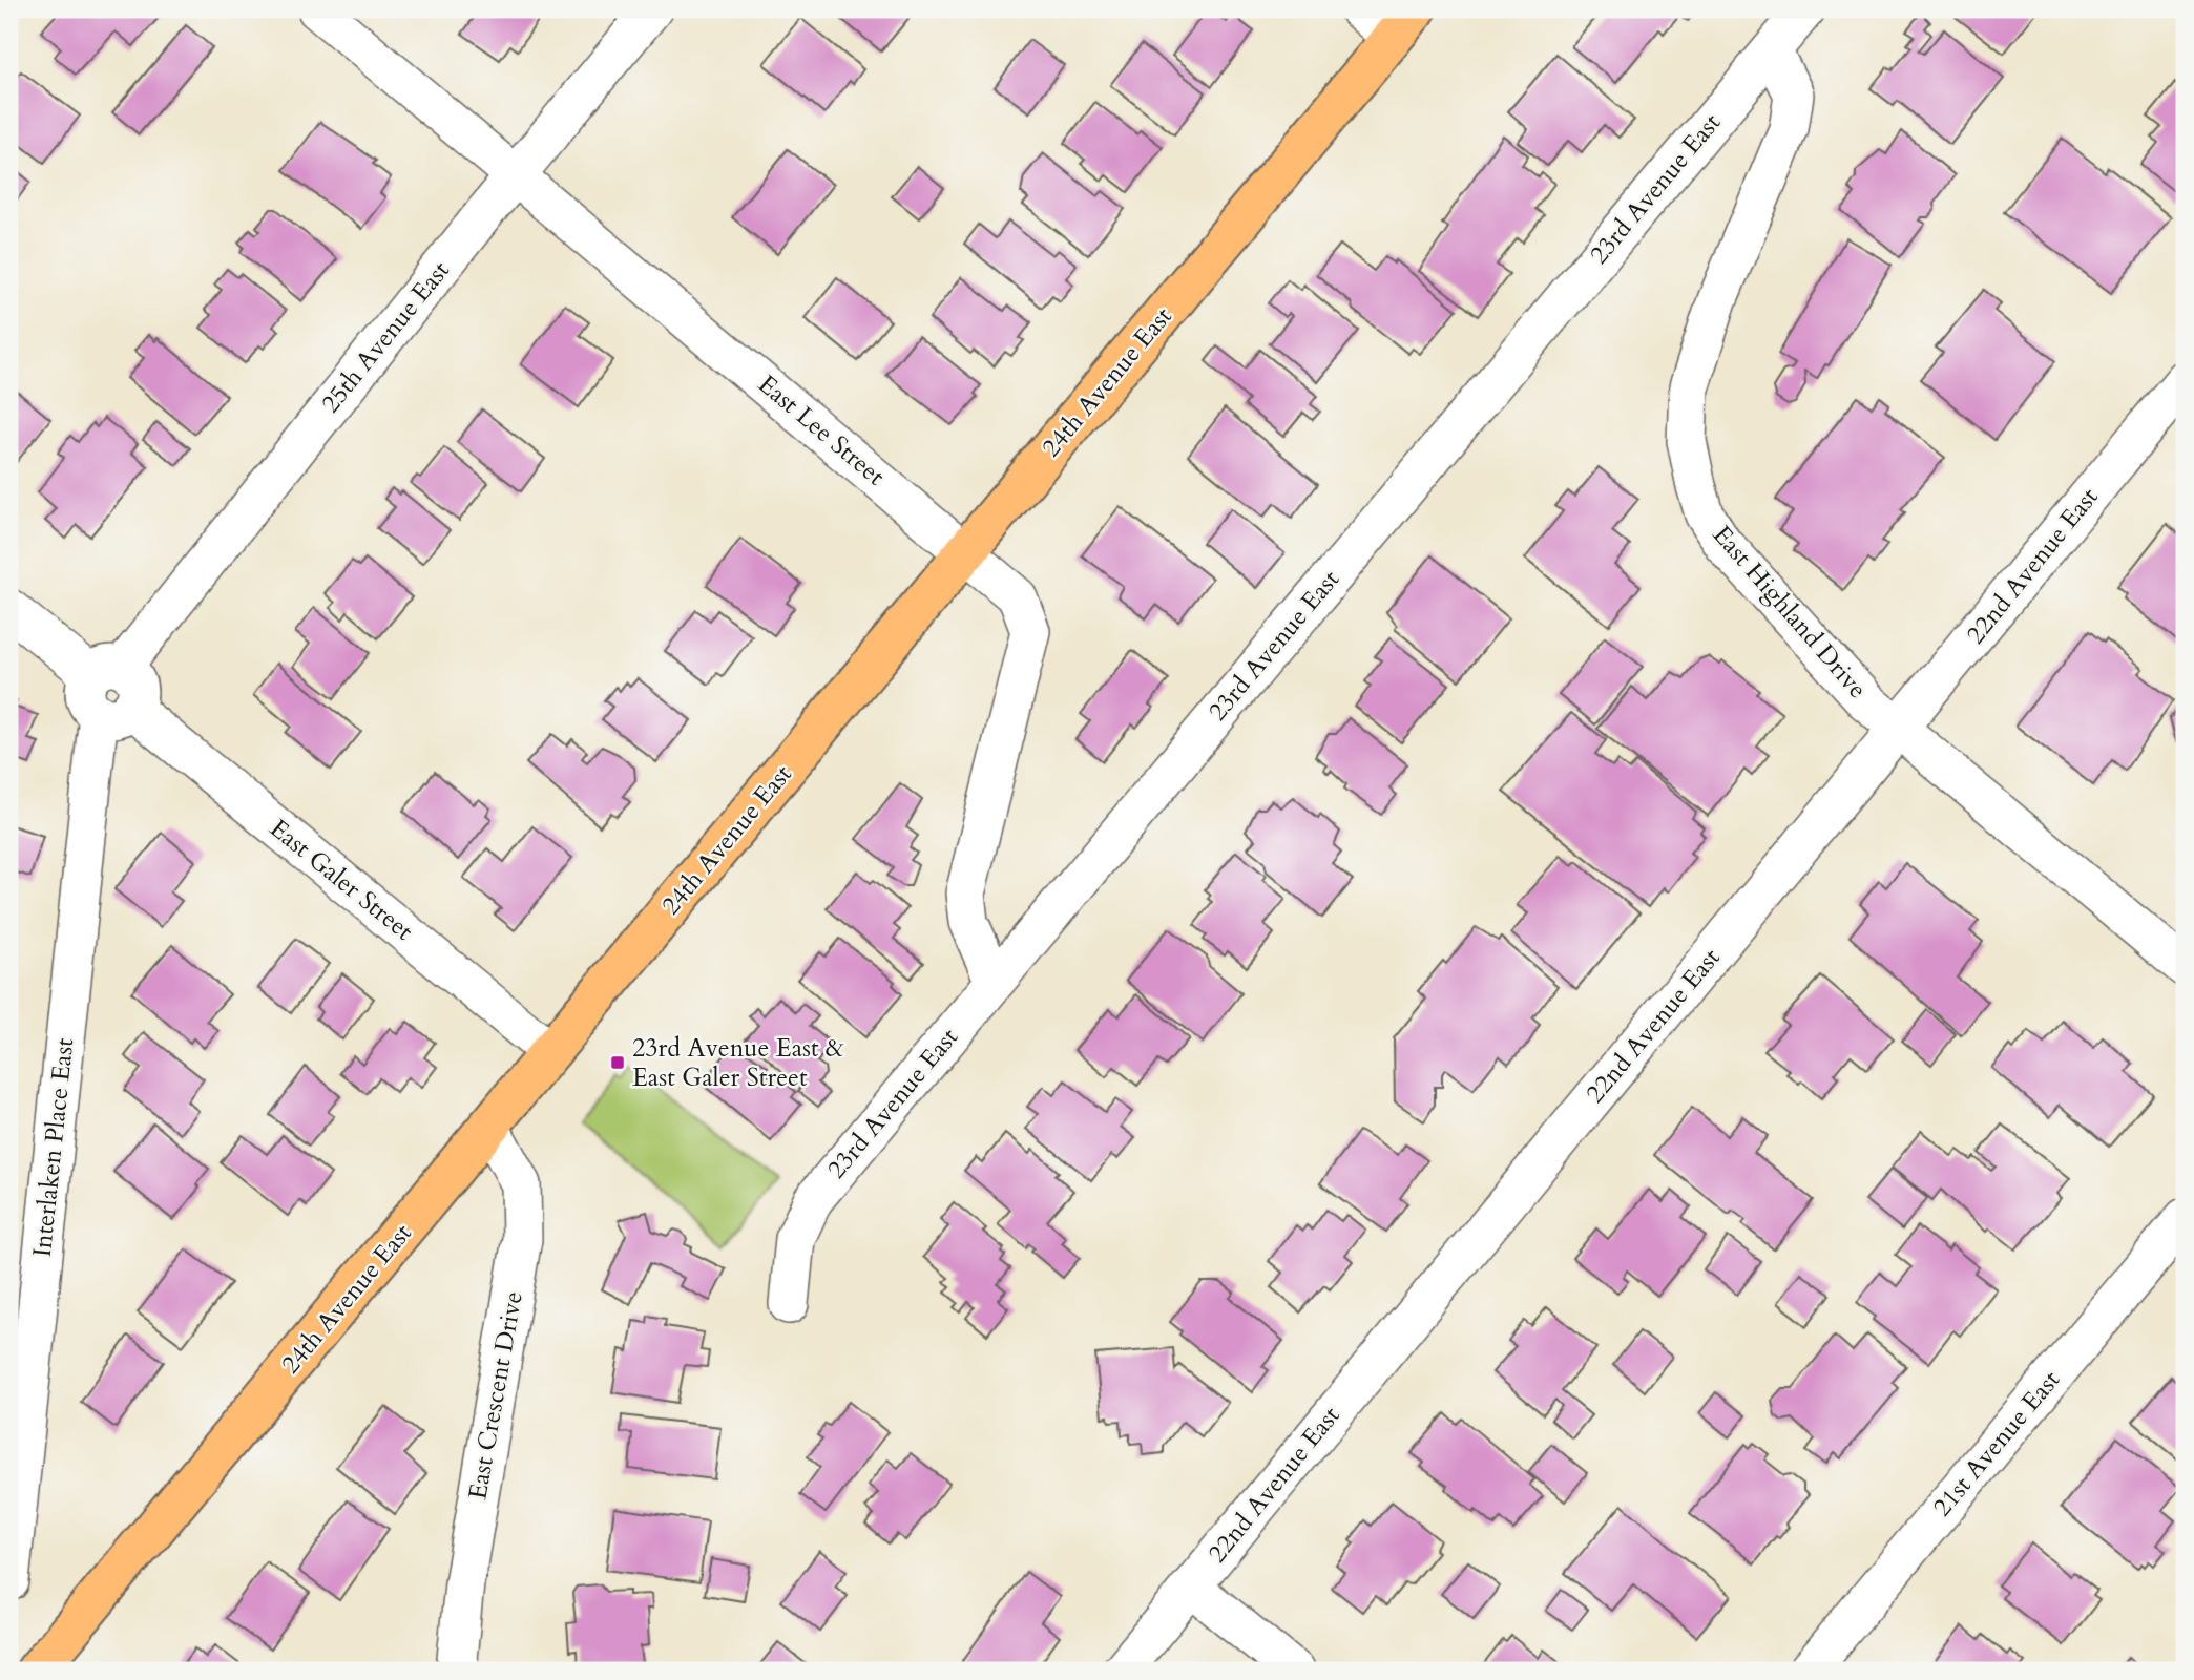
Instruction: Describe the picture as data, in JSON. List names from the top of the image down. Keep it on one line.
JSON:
{"streets":{"main road":["24th Avenue East"],"street":["23rd Avenue East","25th Avenue East","East Lee Street","22nd Avenue East","East Highland Drive","East Galer Street","Interlaken Place East","East Crescent Drive","21st Avenue East"]},"crossings":[["23rd Avenue East","East Lee Street"],["23rd Avenue East","East Highland Drive"],["25th Avenue East","East Lee Street"],["25th Avenue East","Interlaken Place East"],["24th Avenue East","East Lee Street"],["24th Avenue East","East Galer Street"],["24th Avenue East","East Crescent Drive"],["22nd Avenue East","East Highland Drive"],["East Galer Street","Interlaken Place East"]],"places":{"transit":["23rd Avenue East & East Galer Street"]}}
